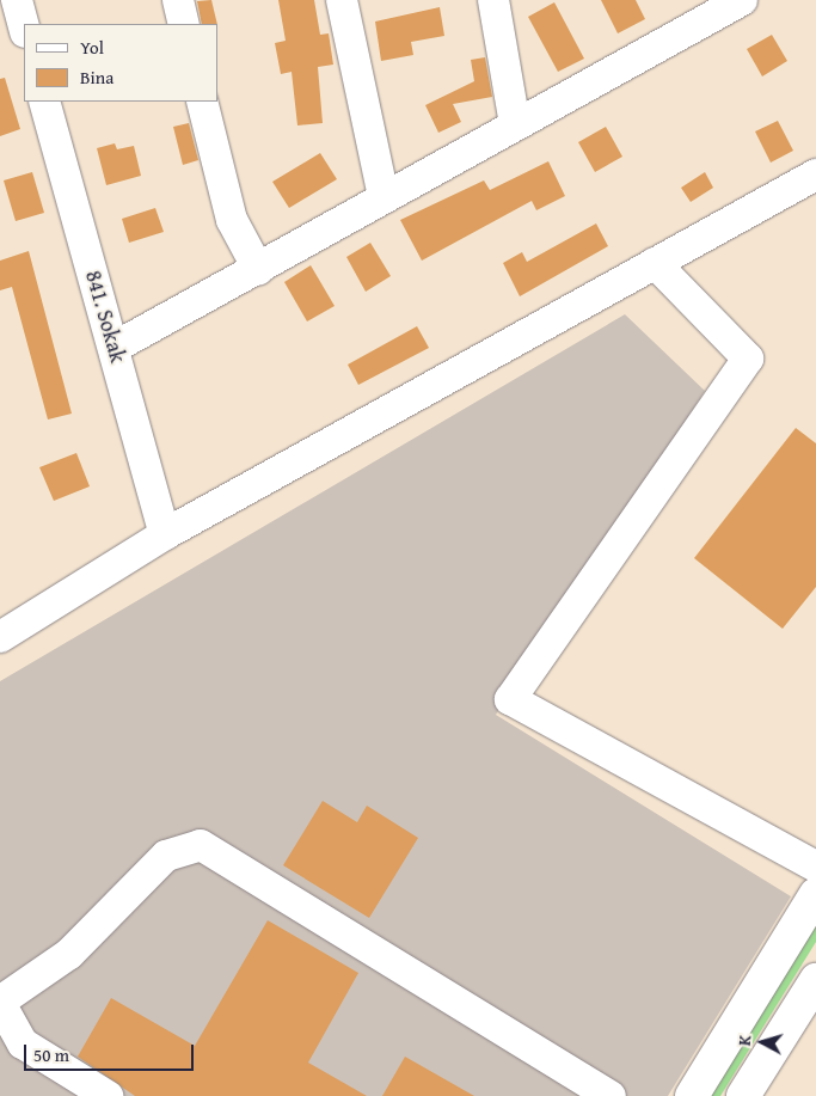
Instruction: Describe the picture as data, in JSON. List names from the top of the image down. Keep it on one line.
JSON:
{"streets":{"street":["841. Sokak"]},"legend":["Yol","Bina"],"scale_bar":"50 m","north":"left"}
